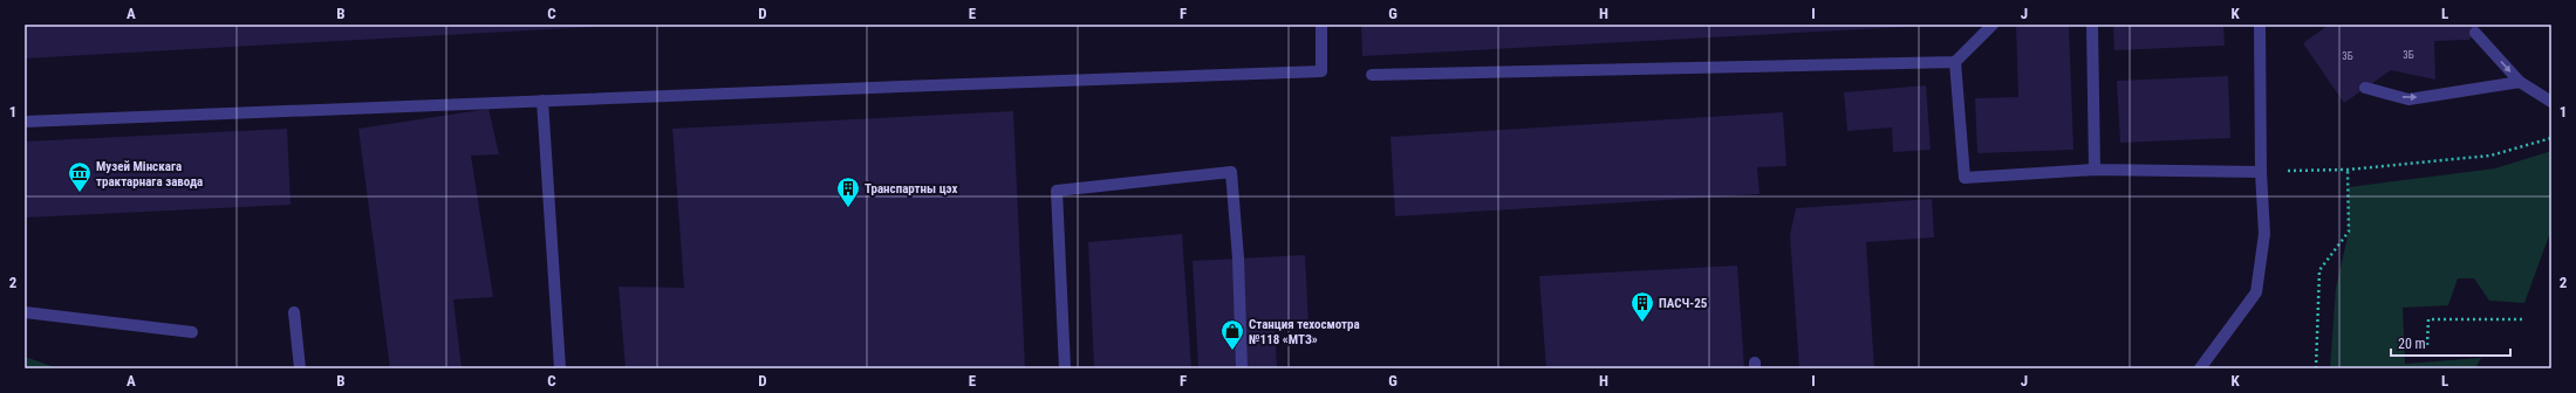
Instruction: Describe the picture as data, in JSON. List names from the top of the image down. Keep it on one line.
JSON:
{"places":{"museum":["Музей Мінскага трактарнага завода"],"building":["Транспартны цэх","ПАСЧ-25"],"shop":["Станция техосмотра №118 «МТЗ»"]},"house_numbers":["3Б","3Б"],"scale_bar":"20 m","grid":{"columns":["A","B","C","D","E","F","G","H","I","J","K","L"],"rows":["1","2"]}}
